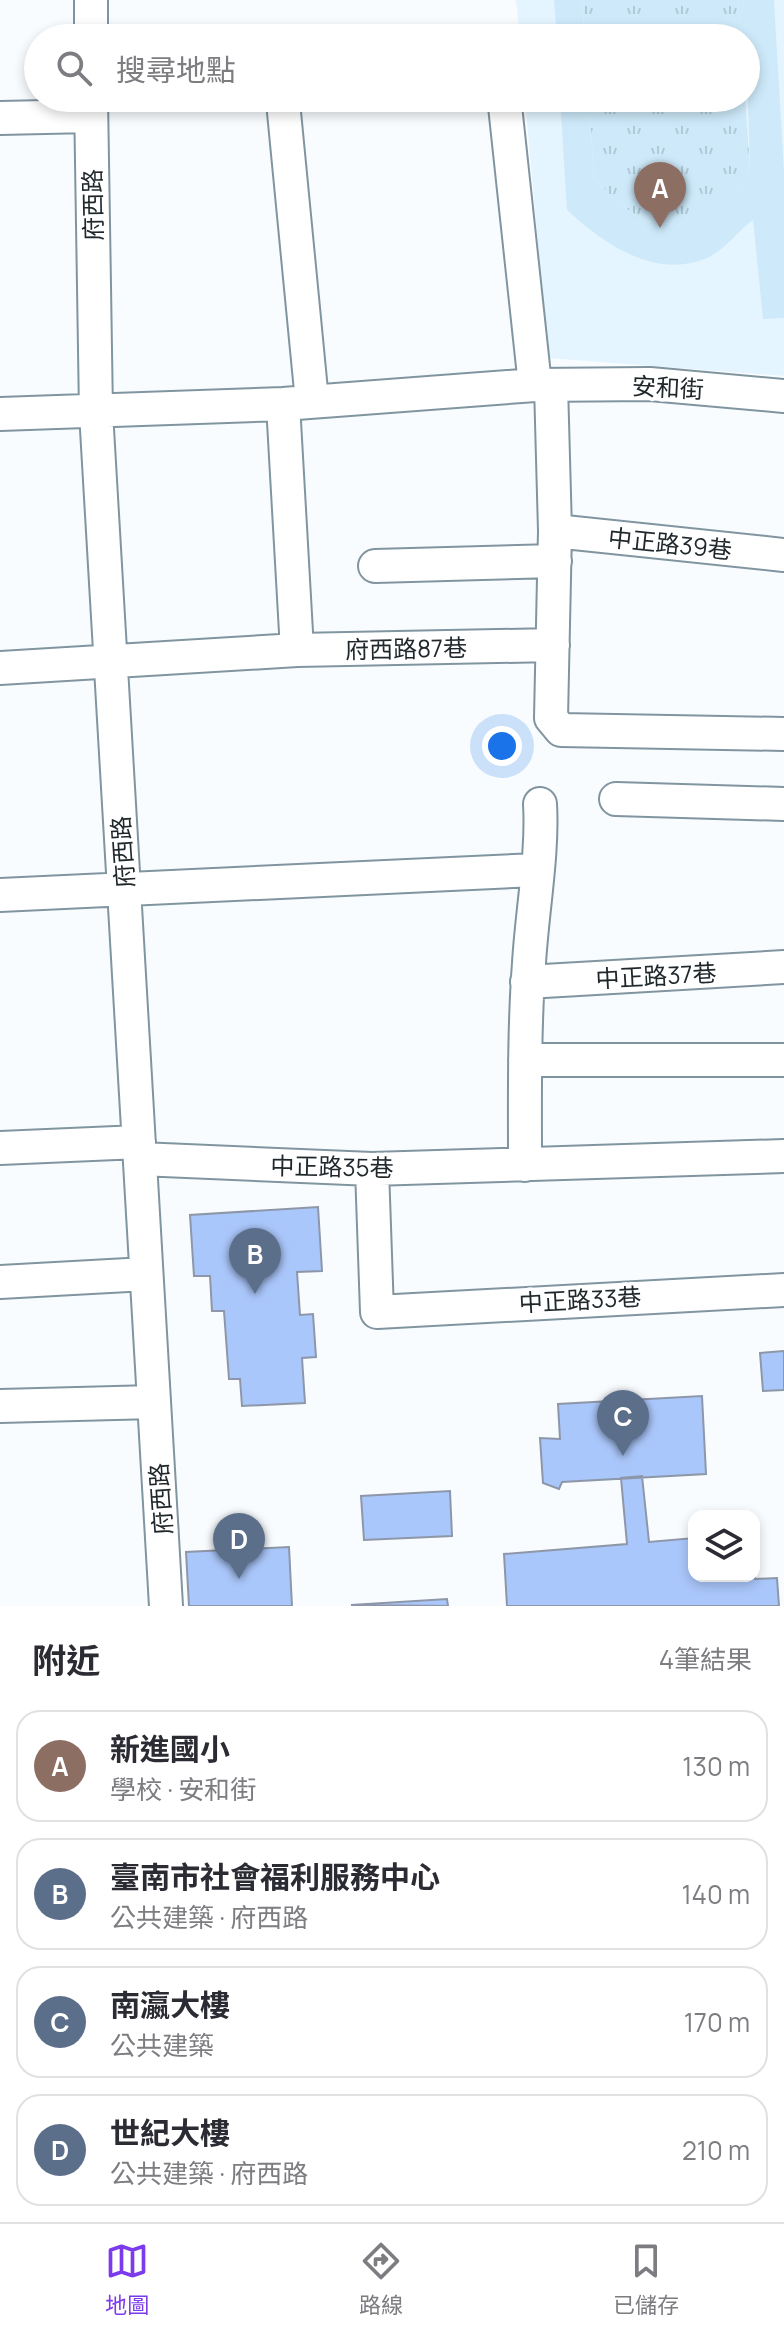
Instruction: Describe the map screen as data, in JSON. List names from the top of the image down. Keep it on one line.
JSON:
{"streets":{"street":["府西路","安和街","中正路39巷","府西路87巷","中正路37巷","中正路35巷","中正路33巷"]},"crossings":[["府西路","安和街"],["府西路","府西路87巷"],["府西路","中正路35巷"],["中正路35巷","中正路33巷"]],"page":{"search":"搜尋地點","pins":["A","B","C","D"],"heading":["附近","4筆結果"],"list":[{"mark":"A","name":"新進國小","note":"學校 · 安和街","value":"130 m"},{"mark":"B","name":"臺南市社會福利服務中心","note":"公共建築 · 府西路","value":"140 m"},{"mark":"C","name":"南瀛大樓","note":"公共建築","value":"170 m"},{"mark":"D","name":"世紀大樓","note":"公共建築 · 府西路","value":"210 m"}],"nav":["地圖","路線","已儲存"]}}
